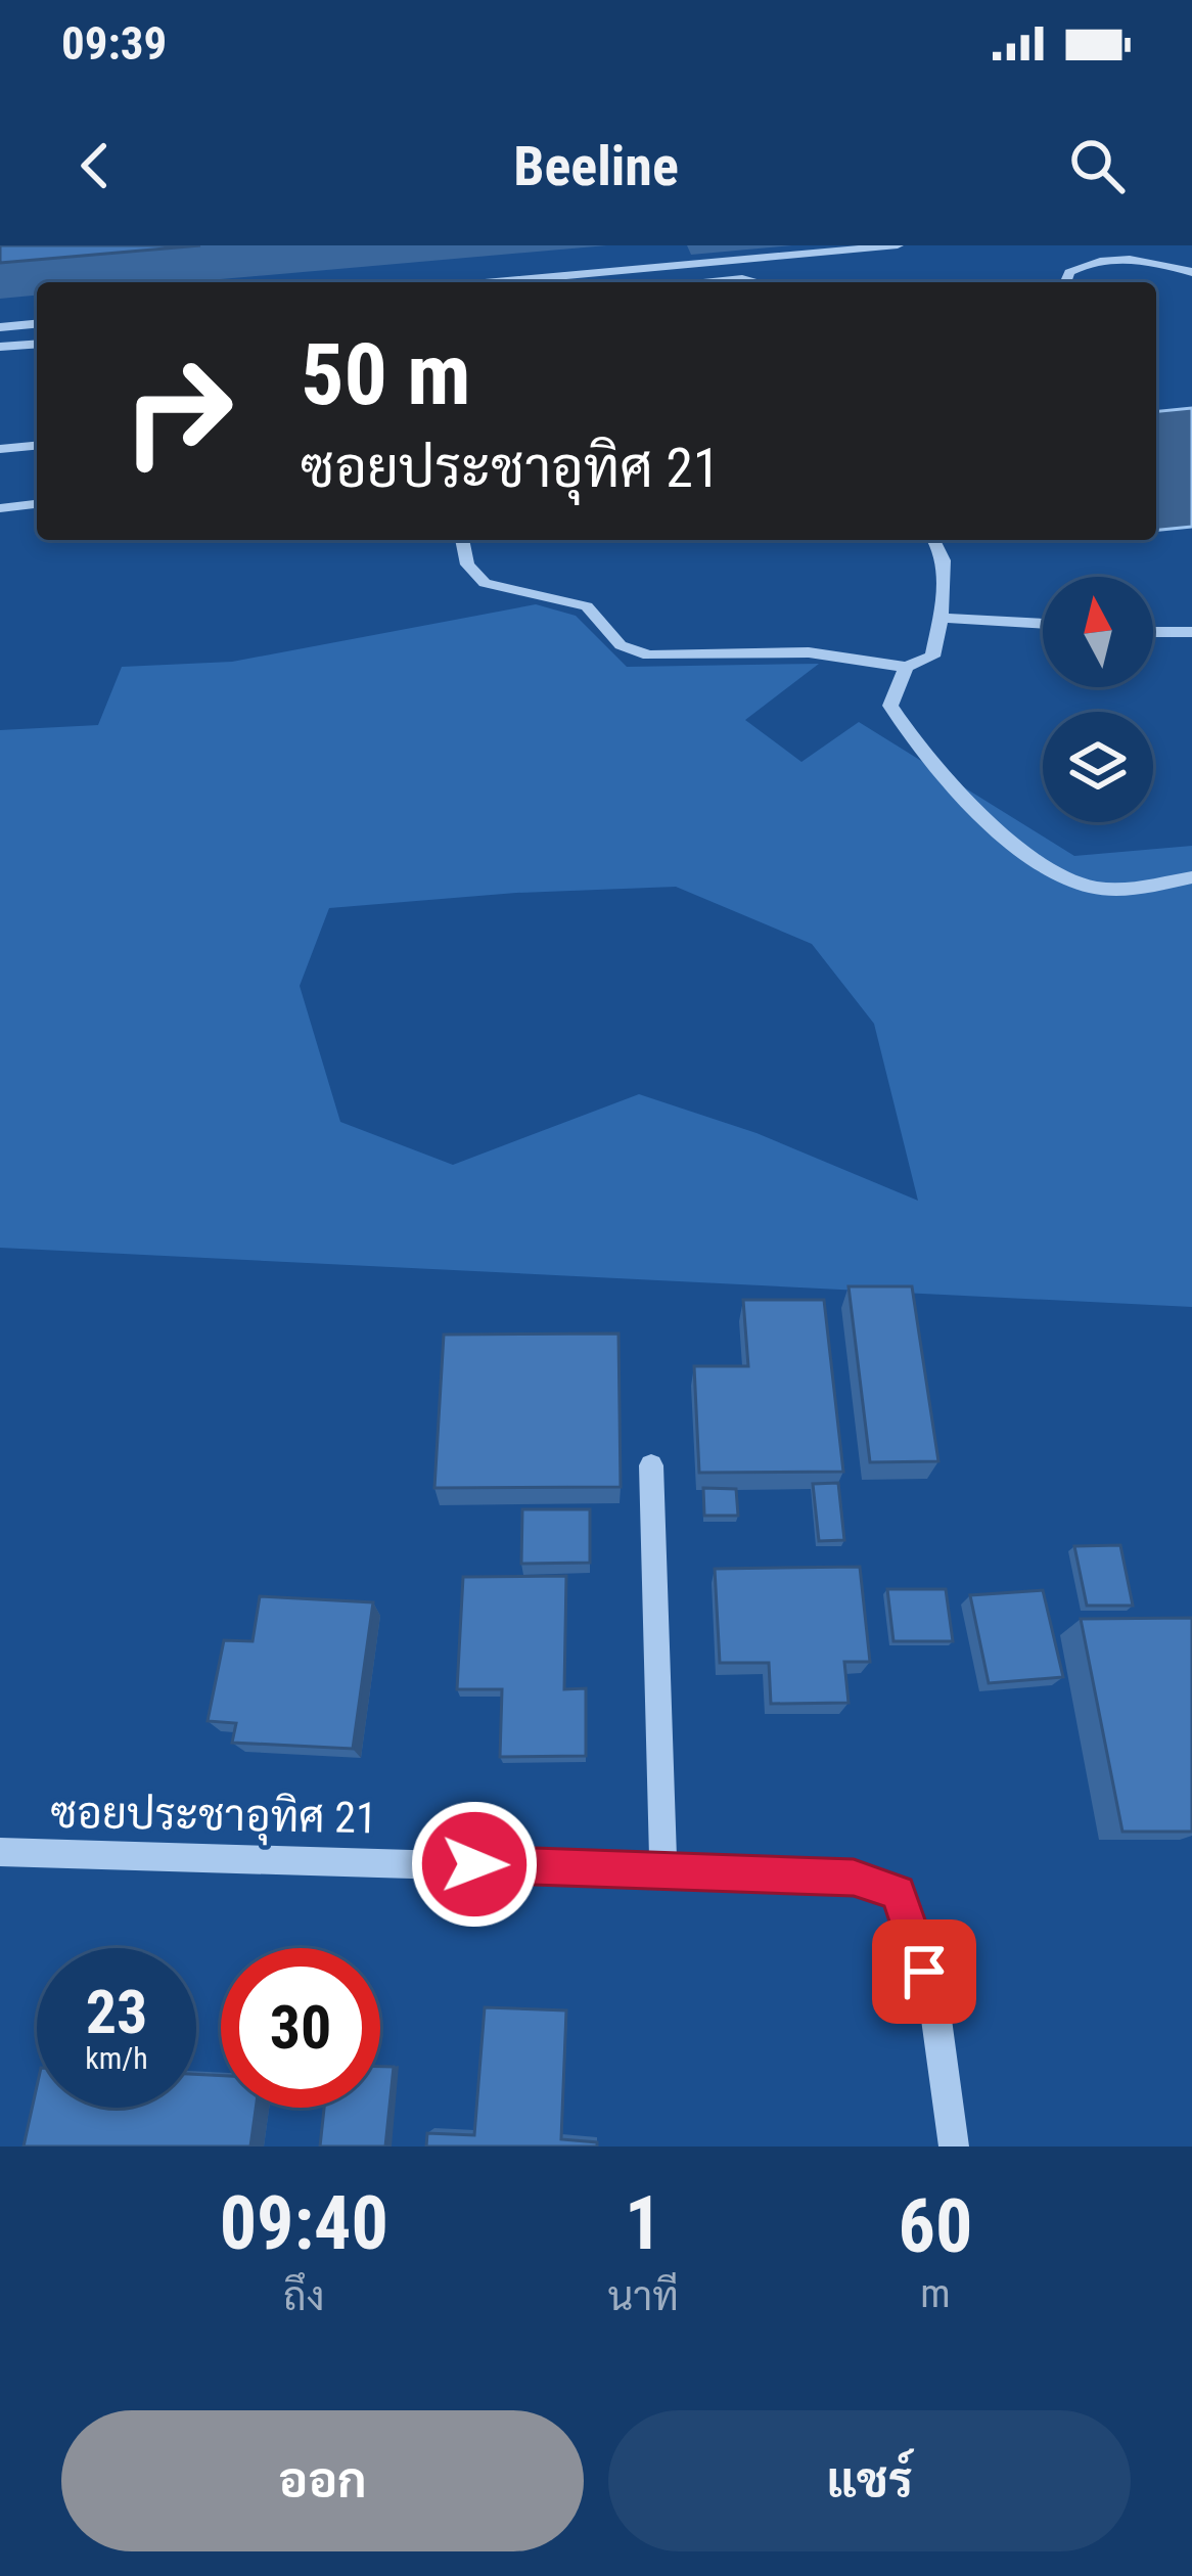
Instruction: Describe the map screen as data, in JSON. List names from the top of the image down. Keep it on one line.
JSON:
{"streets":{"street":["ซอยประชาอุทิศ 21"]},"north":"top","page":{"status":"09:39","header":"Beeline","turn":["50 m","ซอยประชาอุทิศ 21"],"speed":"23 km/h","limit":"30","eta":["09:40","ถึง","1","นาที","60","m"],"buttons":["ออก","แชร์"]}}
